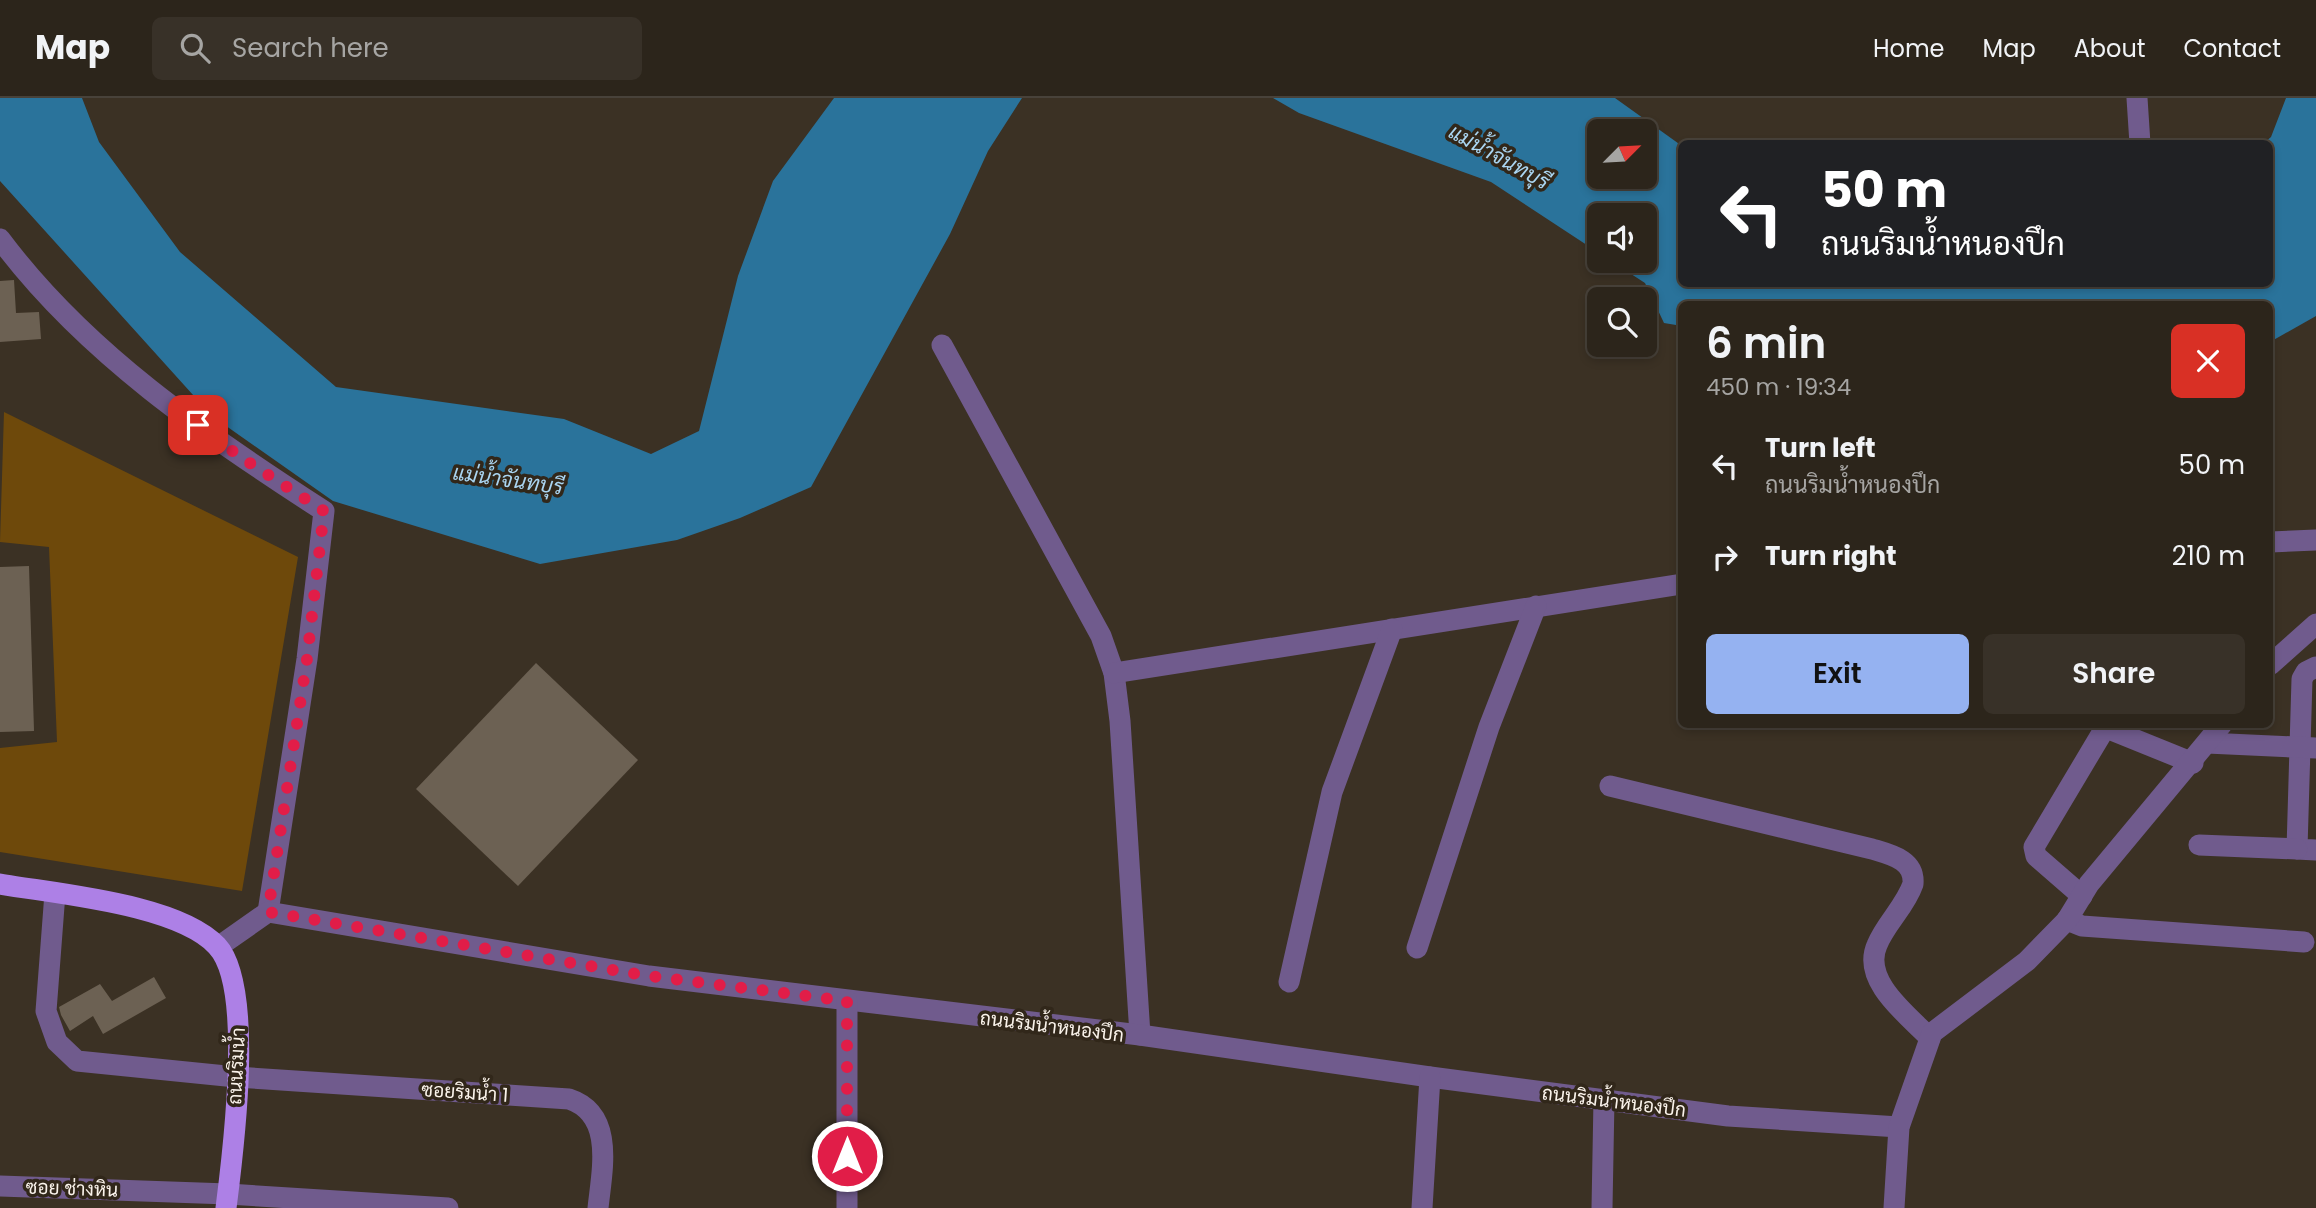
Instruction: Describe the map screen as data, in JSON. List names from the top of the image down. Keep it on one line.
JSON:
{"streets":{"main road":["ถนนริมน้ำ"],"street":["ถนนริมน้ำหนองปึก","ซอยริมน้ำ 1","ซอย ช่างหิน"]},"crossings":[["ถนนริมน้ำ","ซอยริมน้ำ 1"],["ถนนริมน้ำ","ซอย ช่างหิน"]],"water":["แม่น้ำจันทบุรี"],"north":"top right","page":{"header":"Map","search":"Search here","nav":["Home","Map","About","Contact"],"turn":["50 m","ถนนริมน้ำหนองปึก"],"heading":["6 min","450 m · 19:34"],"list":[{"name":"Turn left","note":"ถนนริมน้ำหนองปึก","value":"50 m"},{"name":"Turn right","value":"210 m"}],"buttons":["Exit","Share"]}}
